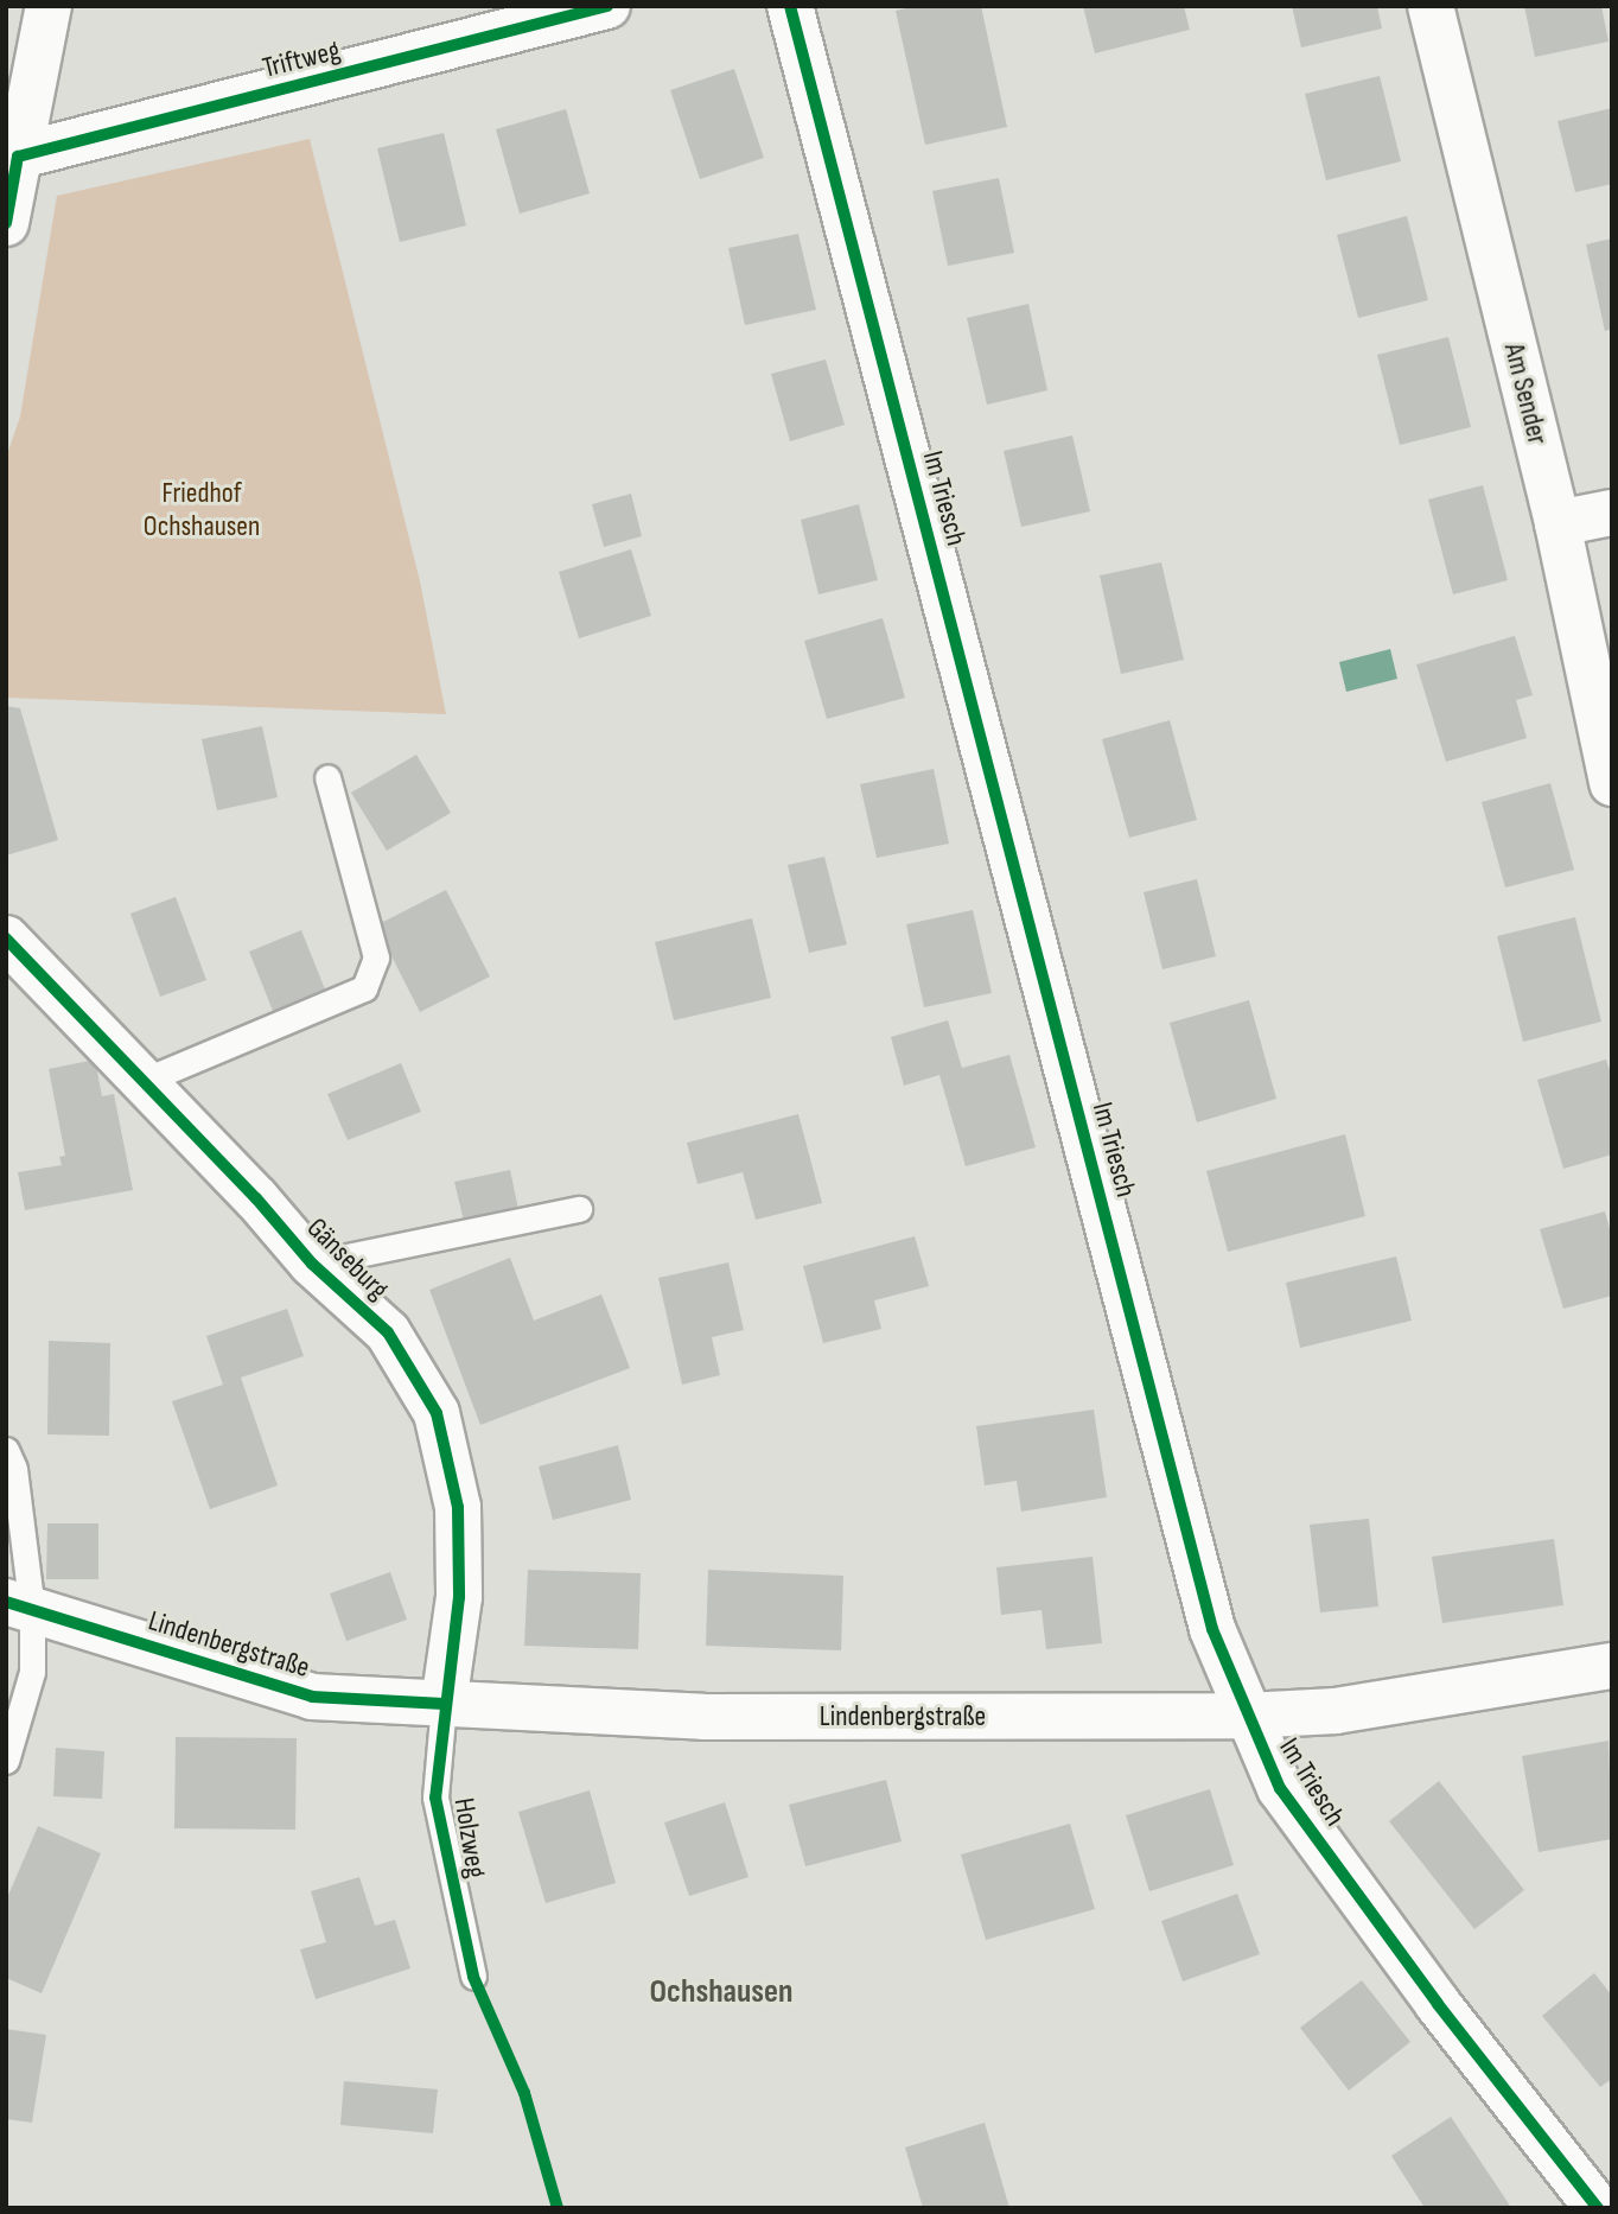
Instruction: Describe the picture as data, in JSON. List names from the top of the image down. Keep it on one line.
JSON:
{"streets":{"street":["Triftweg","Am Sender","Im Triesch","Gänseburg","Lindenbergstraße"],"lane":["Holzweg"]},"crossings":[["Im Triesch","Lindenbergstraße"],["Gänseburg","Lindenbergstraße"],["Gänseburg","Holzweg"],["Lindenbergstraße","Holzweg"]],"districts":["Ochshausen"],"parks":["Friedhof Ochshausen"]}
